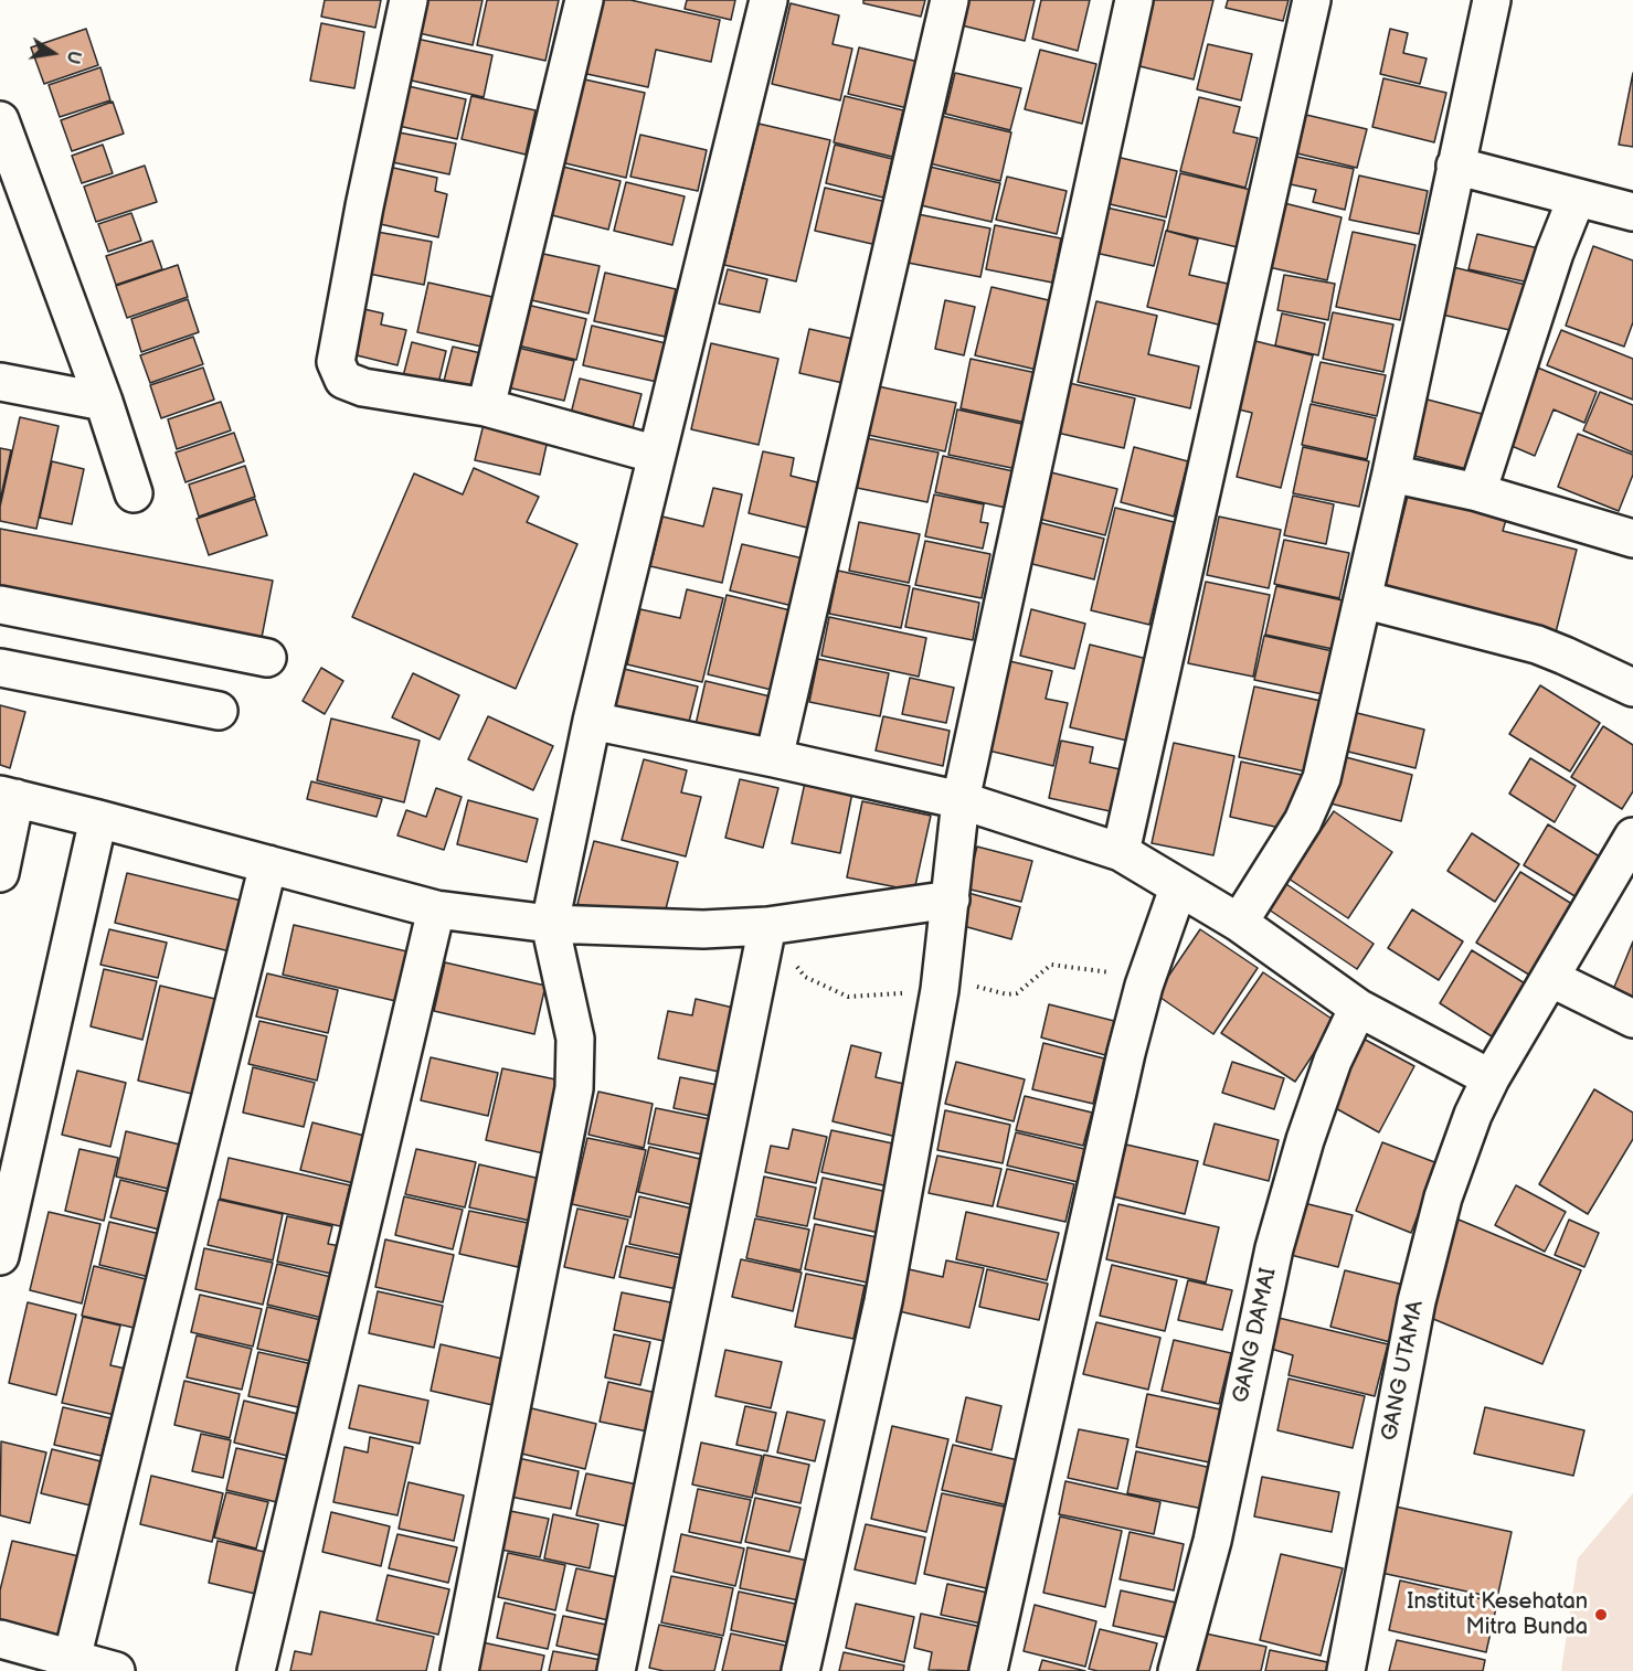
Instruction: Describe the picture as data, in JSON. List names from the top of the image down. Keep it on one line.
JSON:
{"streets":{"street":["GANG DAMAI","GANG UTAMA"]},"places":["Institut Kesehatan Mitra Bunda"],"north":"right"}
